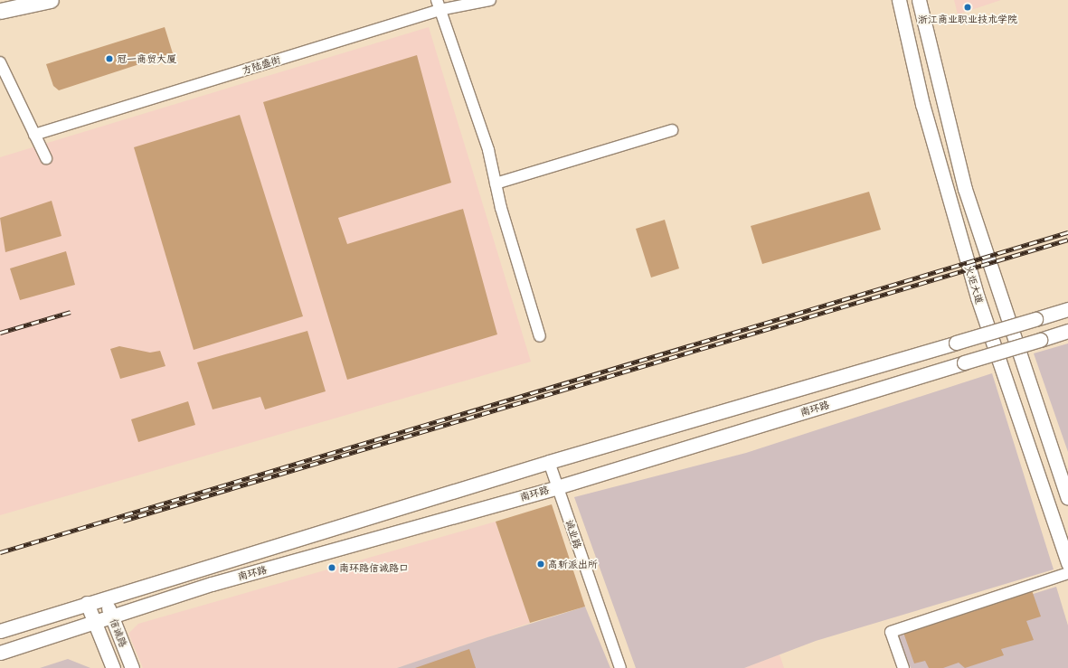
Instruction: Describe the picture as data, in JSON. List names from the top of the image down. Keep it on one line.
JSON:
{"streets":{"main road":["火炬大道","南环路","信诚路"],"street":["方陆盛街","诚业路"]},"crossings":[["南环路","诚业路"],["南环路","信诚路"]],"places":["浙江商业职业技术学院","冠一商贸大厦","高新派出所","南环路信诚路口"]}
